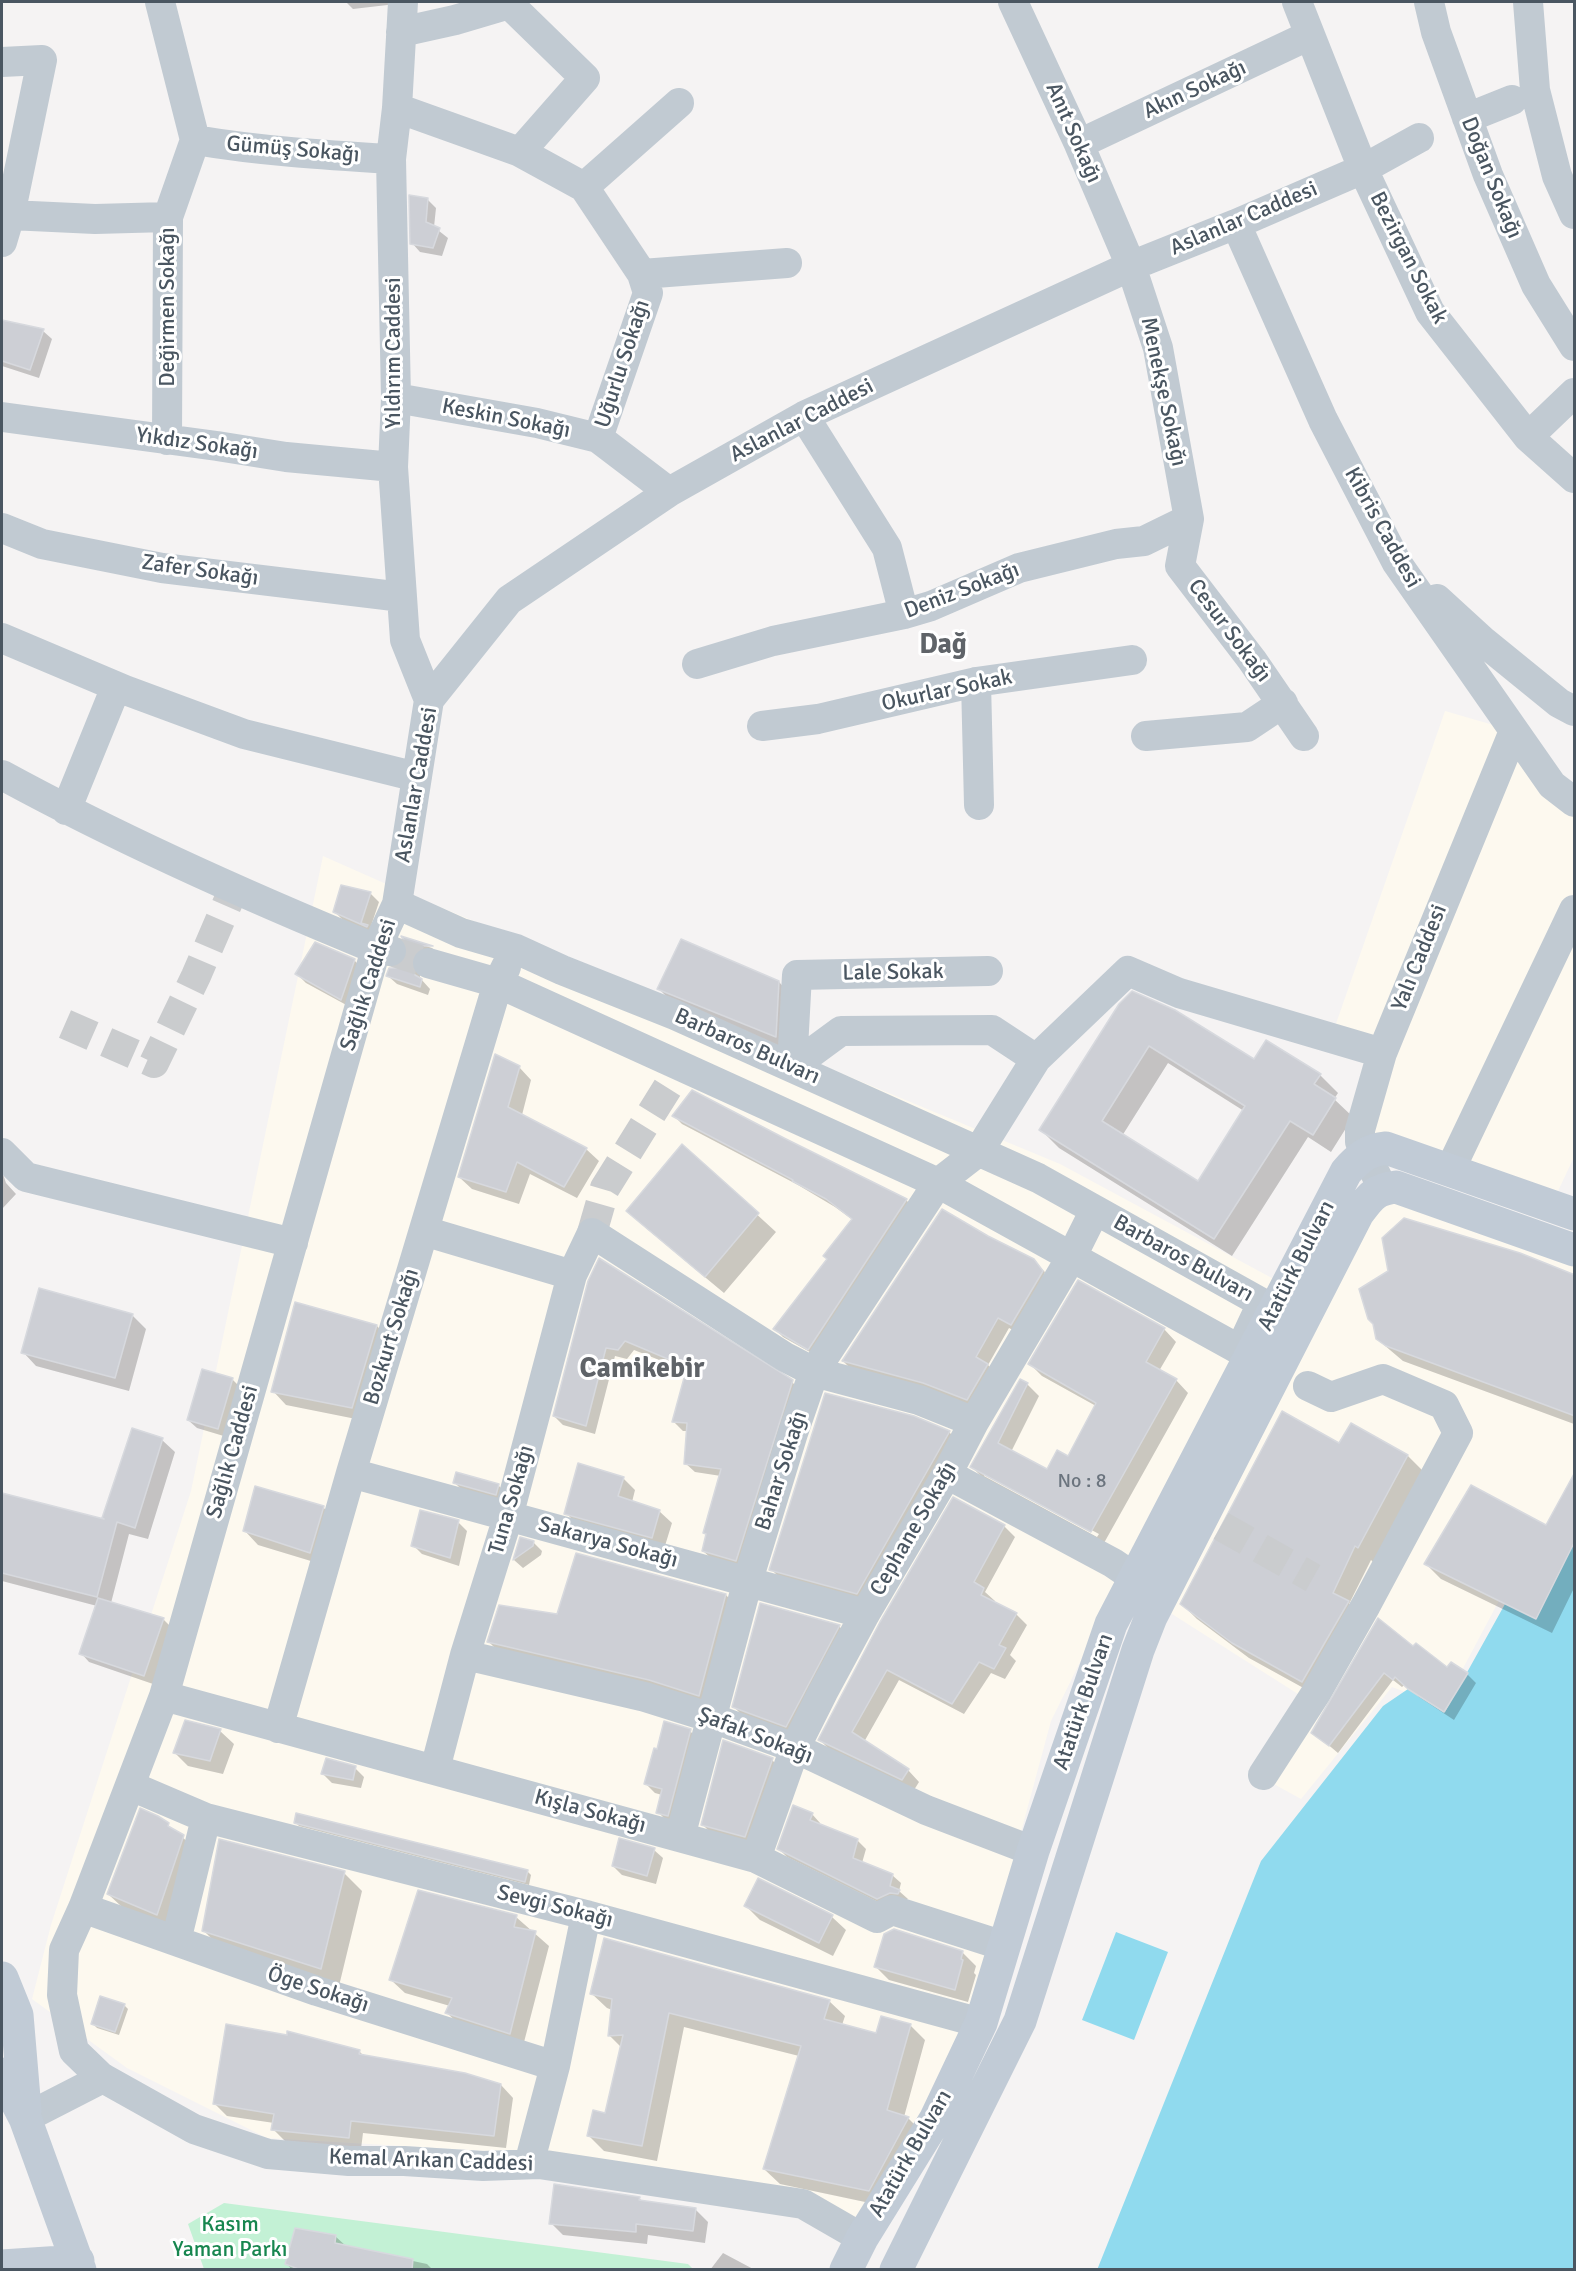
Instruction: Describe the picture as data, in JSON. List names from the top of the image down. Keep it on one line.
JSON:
{"streets":{"main road":["Atatürk Bulvarı"],"street":["Akın Sokağı","Anıt Sokağı","Gümüş Sokağı","Doğan Sokağı","Aslanlar Caddesi","Bezirgan Sokak","Değirmen Sokağı","Yıldırım Caddesi","Uğurlu Sokağı","Menekşe Sokağı","Keskin Sokağı","Yıkdız Sokağı","Kibris Caddesi","Zafer Sokağı","Deniz Sokağı","Cesur Sokağı","Okurlar Sokak","Yalı Caddesi","Lale Sokak","Sağlık Caddesi","Barbaros Bulvarı","Bozkurt Sokağı","Bahar Sokağı","Tuna Sokağı","Cephane Sokağı","Sakarya Sokağı","Şafak Sokağı","Kışla Sokağı","Sevgi Sokağı","Öge Sokağı","Kemal Arıkan Caddesi"]},"crossings":[["Akın Sokağı","Anıt Sokağı"],["Akın Sokağı","Bezirgan Sokak"],["Anıt Sokağı","Aslanlar Caddesi"],["Anıt Sokağı","Menekşe Sokağı"],["Gümüş Sokağı","Değirmen Sokağı"],["Gümüş Sokağı","Yıldırım Caddesi"],["Aslanlar Caddesi","Bezirgan Sokak"],["Aslanlar Caddesi","Yıldırım Caddesi"],["Aslanlar Caddesi","Menekşe Sokağı"],["Aslanlar Caddesi","Keskin Sokağı"],["Aslanlar Caddesi","Kibris Caddesi"],["Aslanlar Caddesi","Sağlık Caddesi"],["Aslanlar Caddesi","Barbaros Bulvarı"],["Değirmen Sokağı","Yıkdız Sokağı"],["Yıldırım Caddesi","Uğurlu Sokağı"],["Yıldırım Caddesi","Keskin Sokağı"],["Yıldırım Caddesi","Yıkdız Sokağı"],["Yıldırım Caddesi","Zafer Sokağı"],["Uğurlu Sokağı","Keskin Sokağı"],["Menekşe Sokağı","Deniz Sokağı"],["Menekşe Sokağı","Cesur Sokağı"],["Kibris Caddesi","Yalı Caddesi"],["Deniz Sokağı","Cesur Sokağı"],["Yalı Caddesi","Atatürk Bulvarı"],["Lale Sokak","Barbaros Bulvarı"],["Sağlık Caddesi","Barbaros Bulvarı"],["Sağlık Caddesi","Kışla Sokağı"],["Sağlık Caddesi","Sevgi Sokağı"],["Sağlık Caddesi","Öge Sokağı"],["Sağlık Caddesi","Kemal Arıkan Caddesi"],["Barbaros Bulvarı","Bozkurt Sokağı"],["Barbaros Bulvarı","Bahar Sokağı"],["Barbaros Bulvarı","Cephane Sokağı"],["Atatürk Bulvarı","Şafak Sokağı"],["Atatürk Bulvarı","Kışla Sokağı"],["Atatürk Bulvarı","Sevgi Sokağı"],["Atatürk Bulvarı","Kemal Arıkan Caddesi"],["Bozkurt Sokağı","Sakarya Sokağı"],["Bozkurt Sokağı","Kışla Sokağı"],["Bahar Sokağı","Tuna Sokağı"],["Bahar Sokağı","Sakarya Sokağı"],["Bahar Sokağı","Şafak Sokağı"],["Bahar Sokağı","Kışla Sokağı"],["Tuna Sokağı","Sakarya Sokağı"],["Tuna Sokağı","Şafak Sokağı"],["Tuna Sokağı","Kışla Sokağı"],["Cephane Sokağı","Sakarya Sokağı"],["Cephane Sokağı","Şafak Sokağı"],["Cephane Sokağı","Kışla Sokağı"]],"districts":["Dağ","Camikebir"],"parks":["Kasım Yaman Parkı"],"house_numbers":["No : 8"]}
